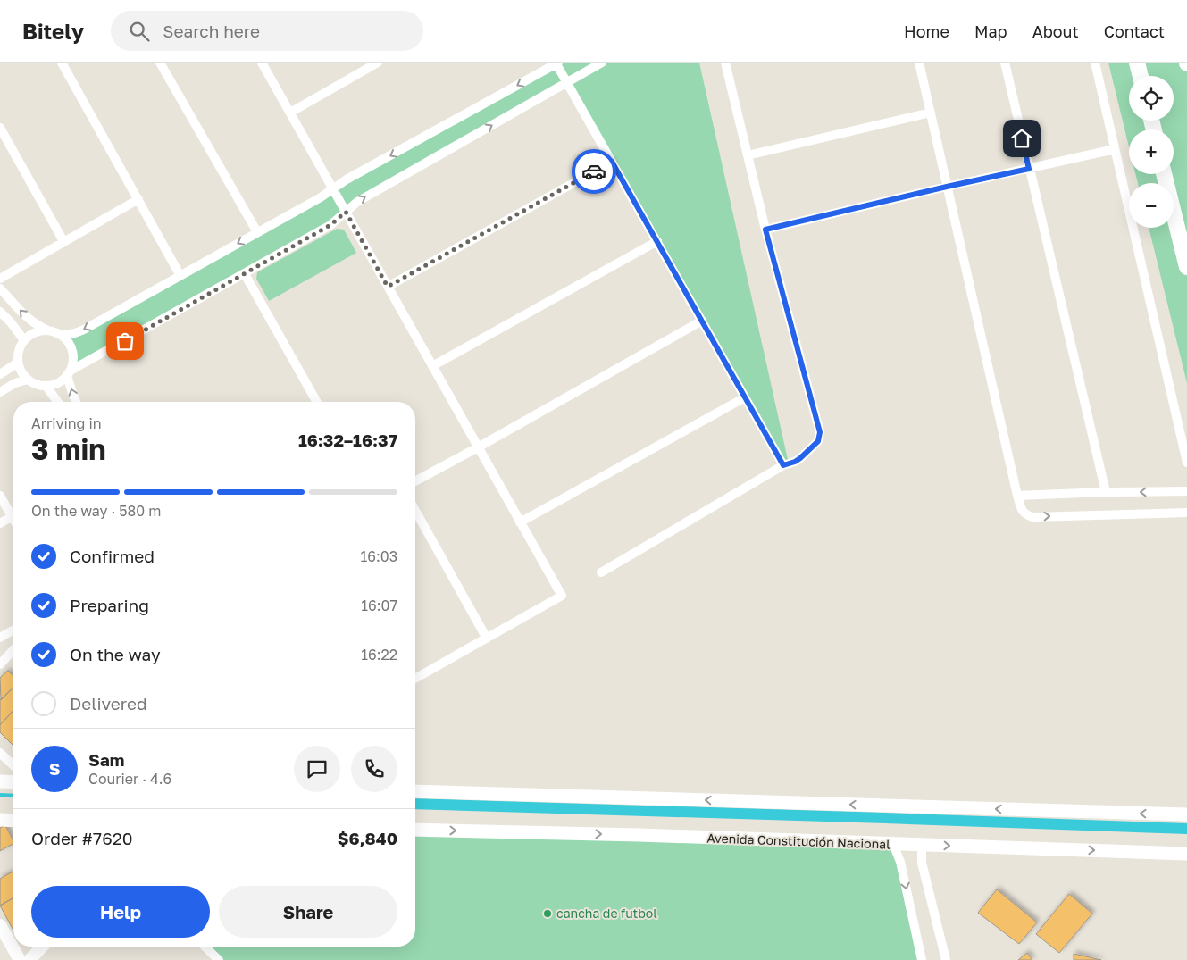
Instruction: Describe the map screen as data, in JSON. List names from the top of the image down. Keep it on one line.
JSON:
{"streets":{"main road":["Avenida Constitución Nacional"]},"places":["cancha de futbol"],"page":{"header":"Bitely","search":"Search here","nav":["Home","Map","About","Contact"],"map_buttons":["+","−"],"heading":["3 min","Arriving in","16:32–16:37"],"panel":["Sam","Courier · 4.6","Order #7620","$6,840"],"bar":"On the way · 580 m","list":[["Confirmed","16:03"],["Preparing","16:07"],["On the way","16:22"],"Delivered"],"round":"S","buttons":["Help","Share"]}}
